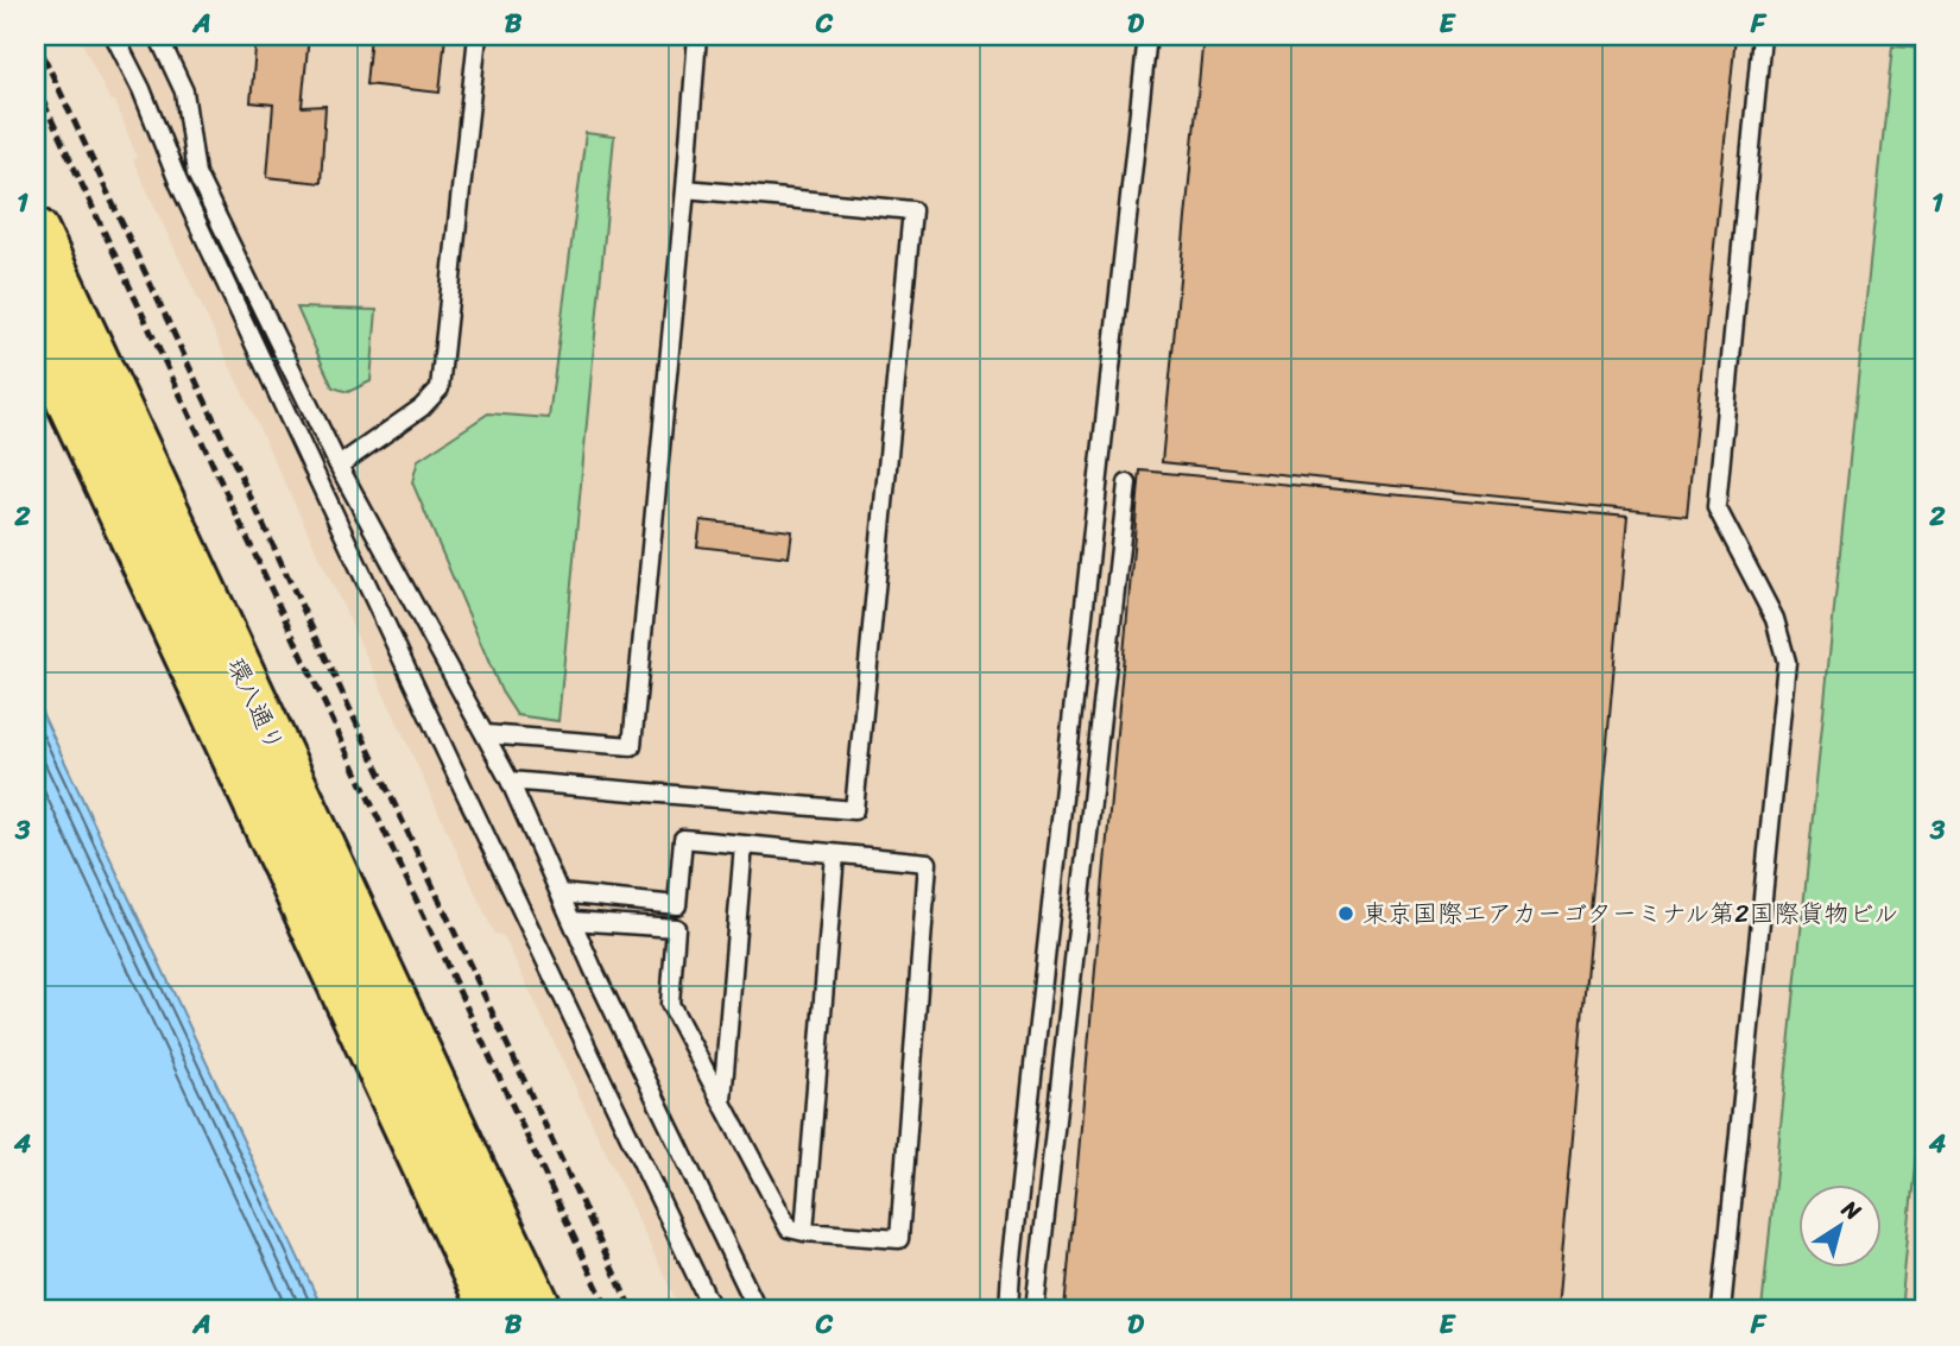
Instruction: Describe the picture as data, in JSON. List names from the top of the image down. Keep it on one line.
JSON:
{"streets":{"main road":["環八通り"]},"places":["東京国際エアカーゴターミナル第2国際貨物ビル"],"north":"top right","grid":{"columns":["A","B","C","D","E","F"],"rows":["1","2","3","4"]}}
